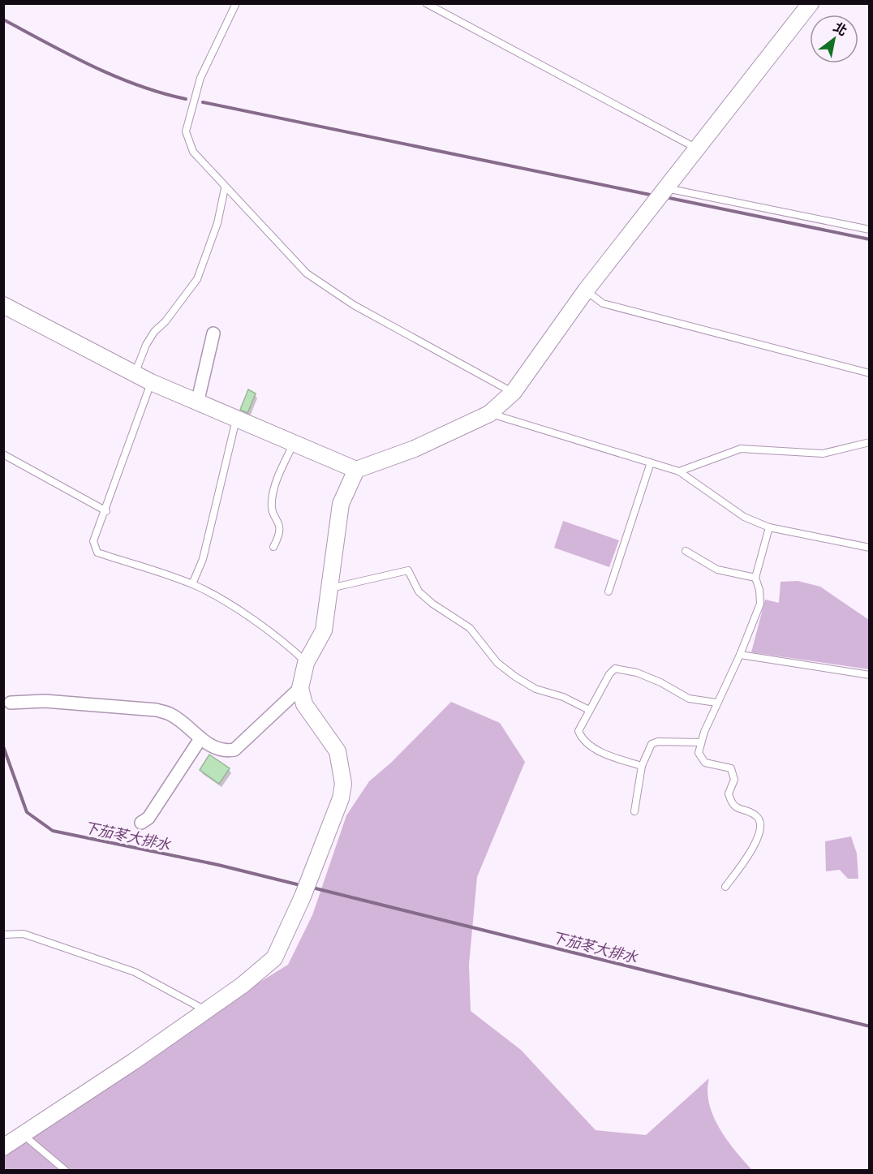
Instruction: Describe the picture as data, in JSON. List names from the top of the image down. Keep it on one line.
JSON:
{"water":["下茄苳大排水"],"north":"top right"}
